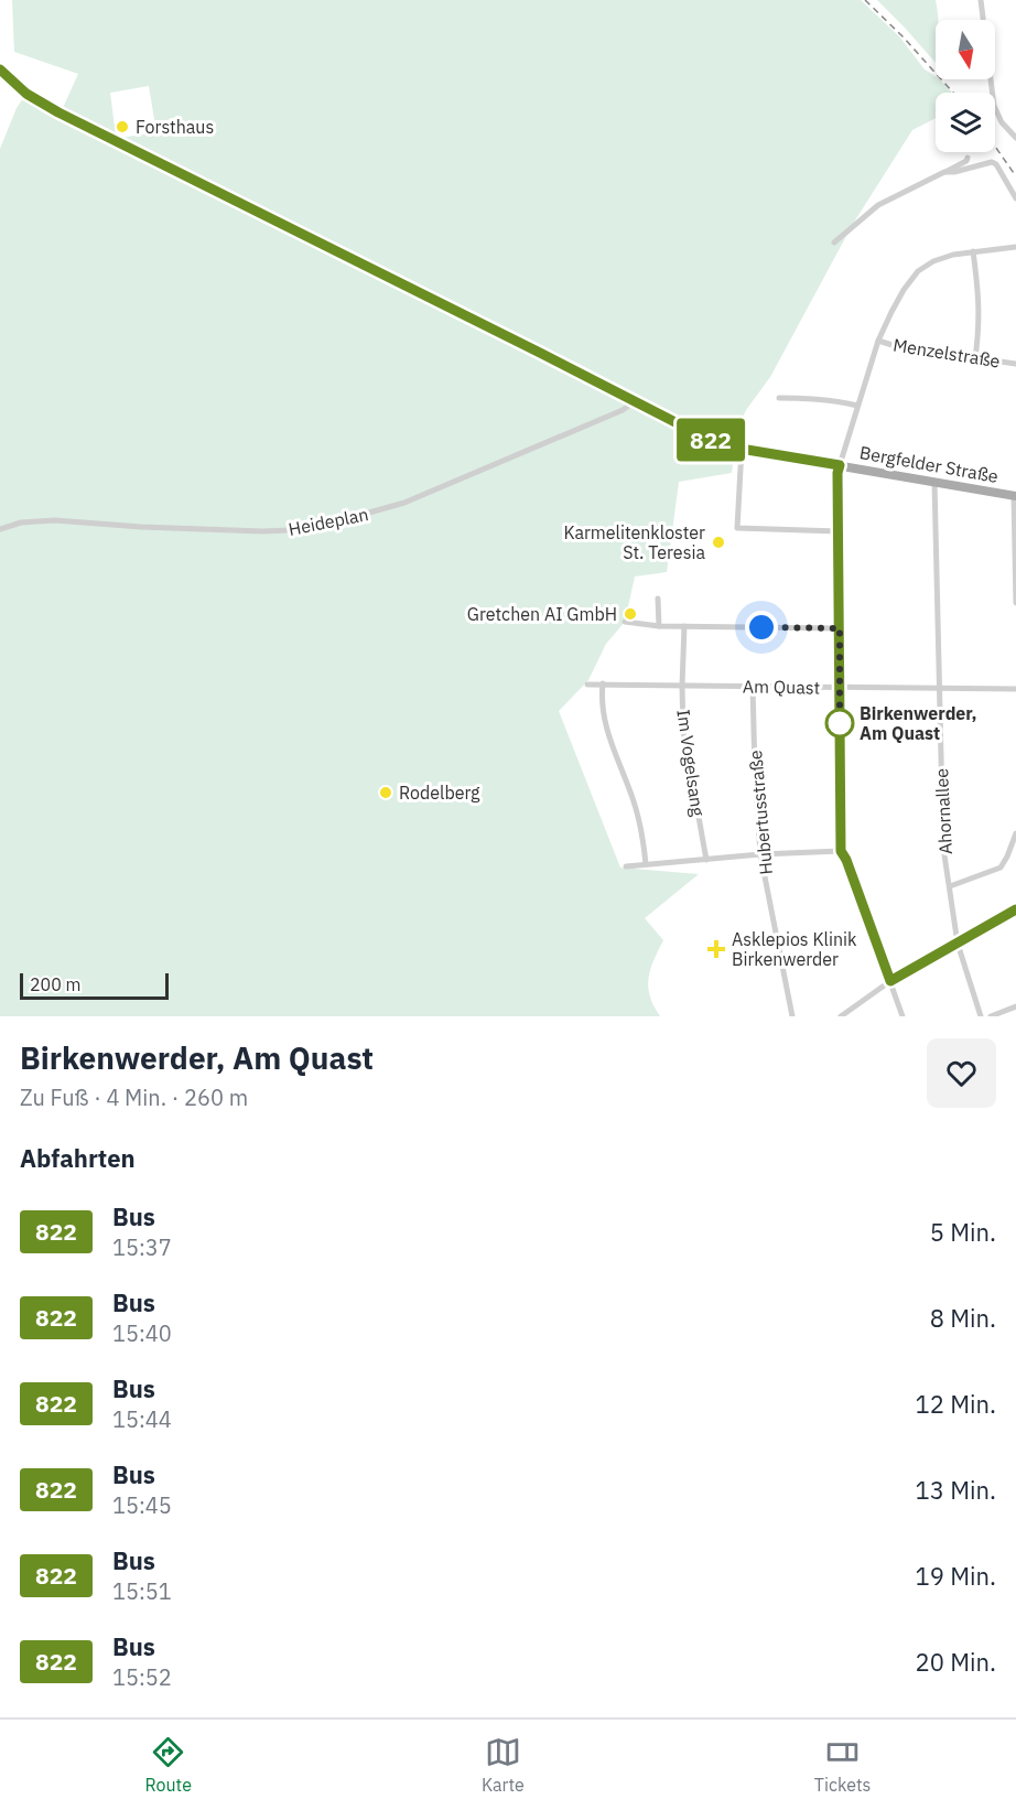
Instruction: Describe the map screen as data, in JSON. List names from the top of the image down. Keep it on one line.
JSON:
{"streets":{"main road":["Bergfelder Straße"],"street":["Menzelstraße","Heideplan","Am Quast","Im Vogelsang","Ahornallee","Hubertusstraße"]},"crossings":[["Bergfelder Straße","Heideplan"],["Bergfelder Straße","Ahornallee"],["Am Quast","Im Vogelsang"],["Am Quast","Ahornallee"],["Am Quast","Hubertusstraße"]],"places":{"other":["Forsthaus","Karmelitenkloster St. Teresia","Gretchen AI GmbH","Birkenwerder, Am Quast","Rodelberg"],"health":["Asklepios Klinik Birkenwerder"]},"lines":["bus line 822"],"scale_bar":"200 m","north":"bottom","page":{"on_map":"822","scale":"200 m","heading":[["Birkenwerder, Am Quast","Zu Fuß · 4 Min. · 260 m"],"Abfahrten"],"list":[{"mark":"822","name":"Bus","note":"15:37","value":"5 Min."},{"mark":"822","name":"Bus","note":"15:40","value":"8 Min."},{"mark":"822","name":"Bus","note":"15:44","value":"12 Min."},{"mark":"822","name":"Bus","note":"15:45","value":"13 Min."},{"mark":"822","name":"Bus","note":"15:51","value":"19 Min."},{"mark":"822","name":"Bus","note":"15:52","value":"20 Min."}],"tabs":["Route","Karte","Tickets"]}}
